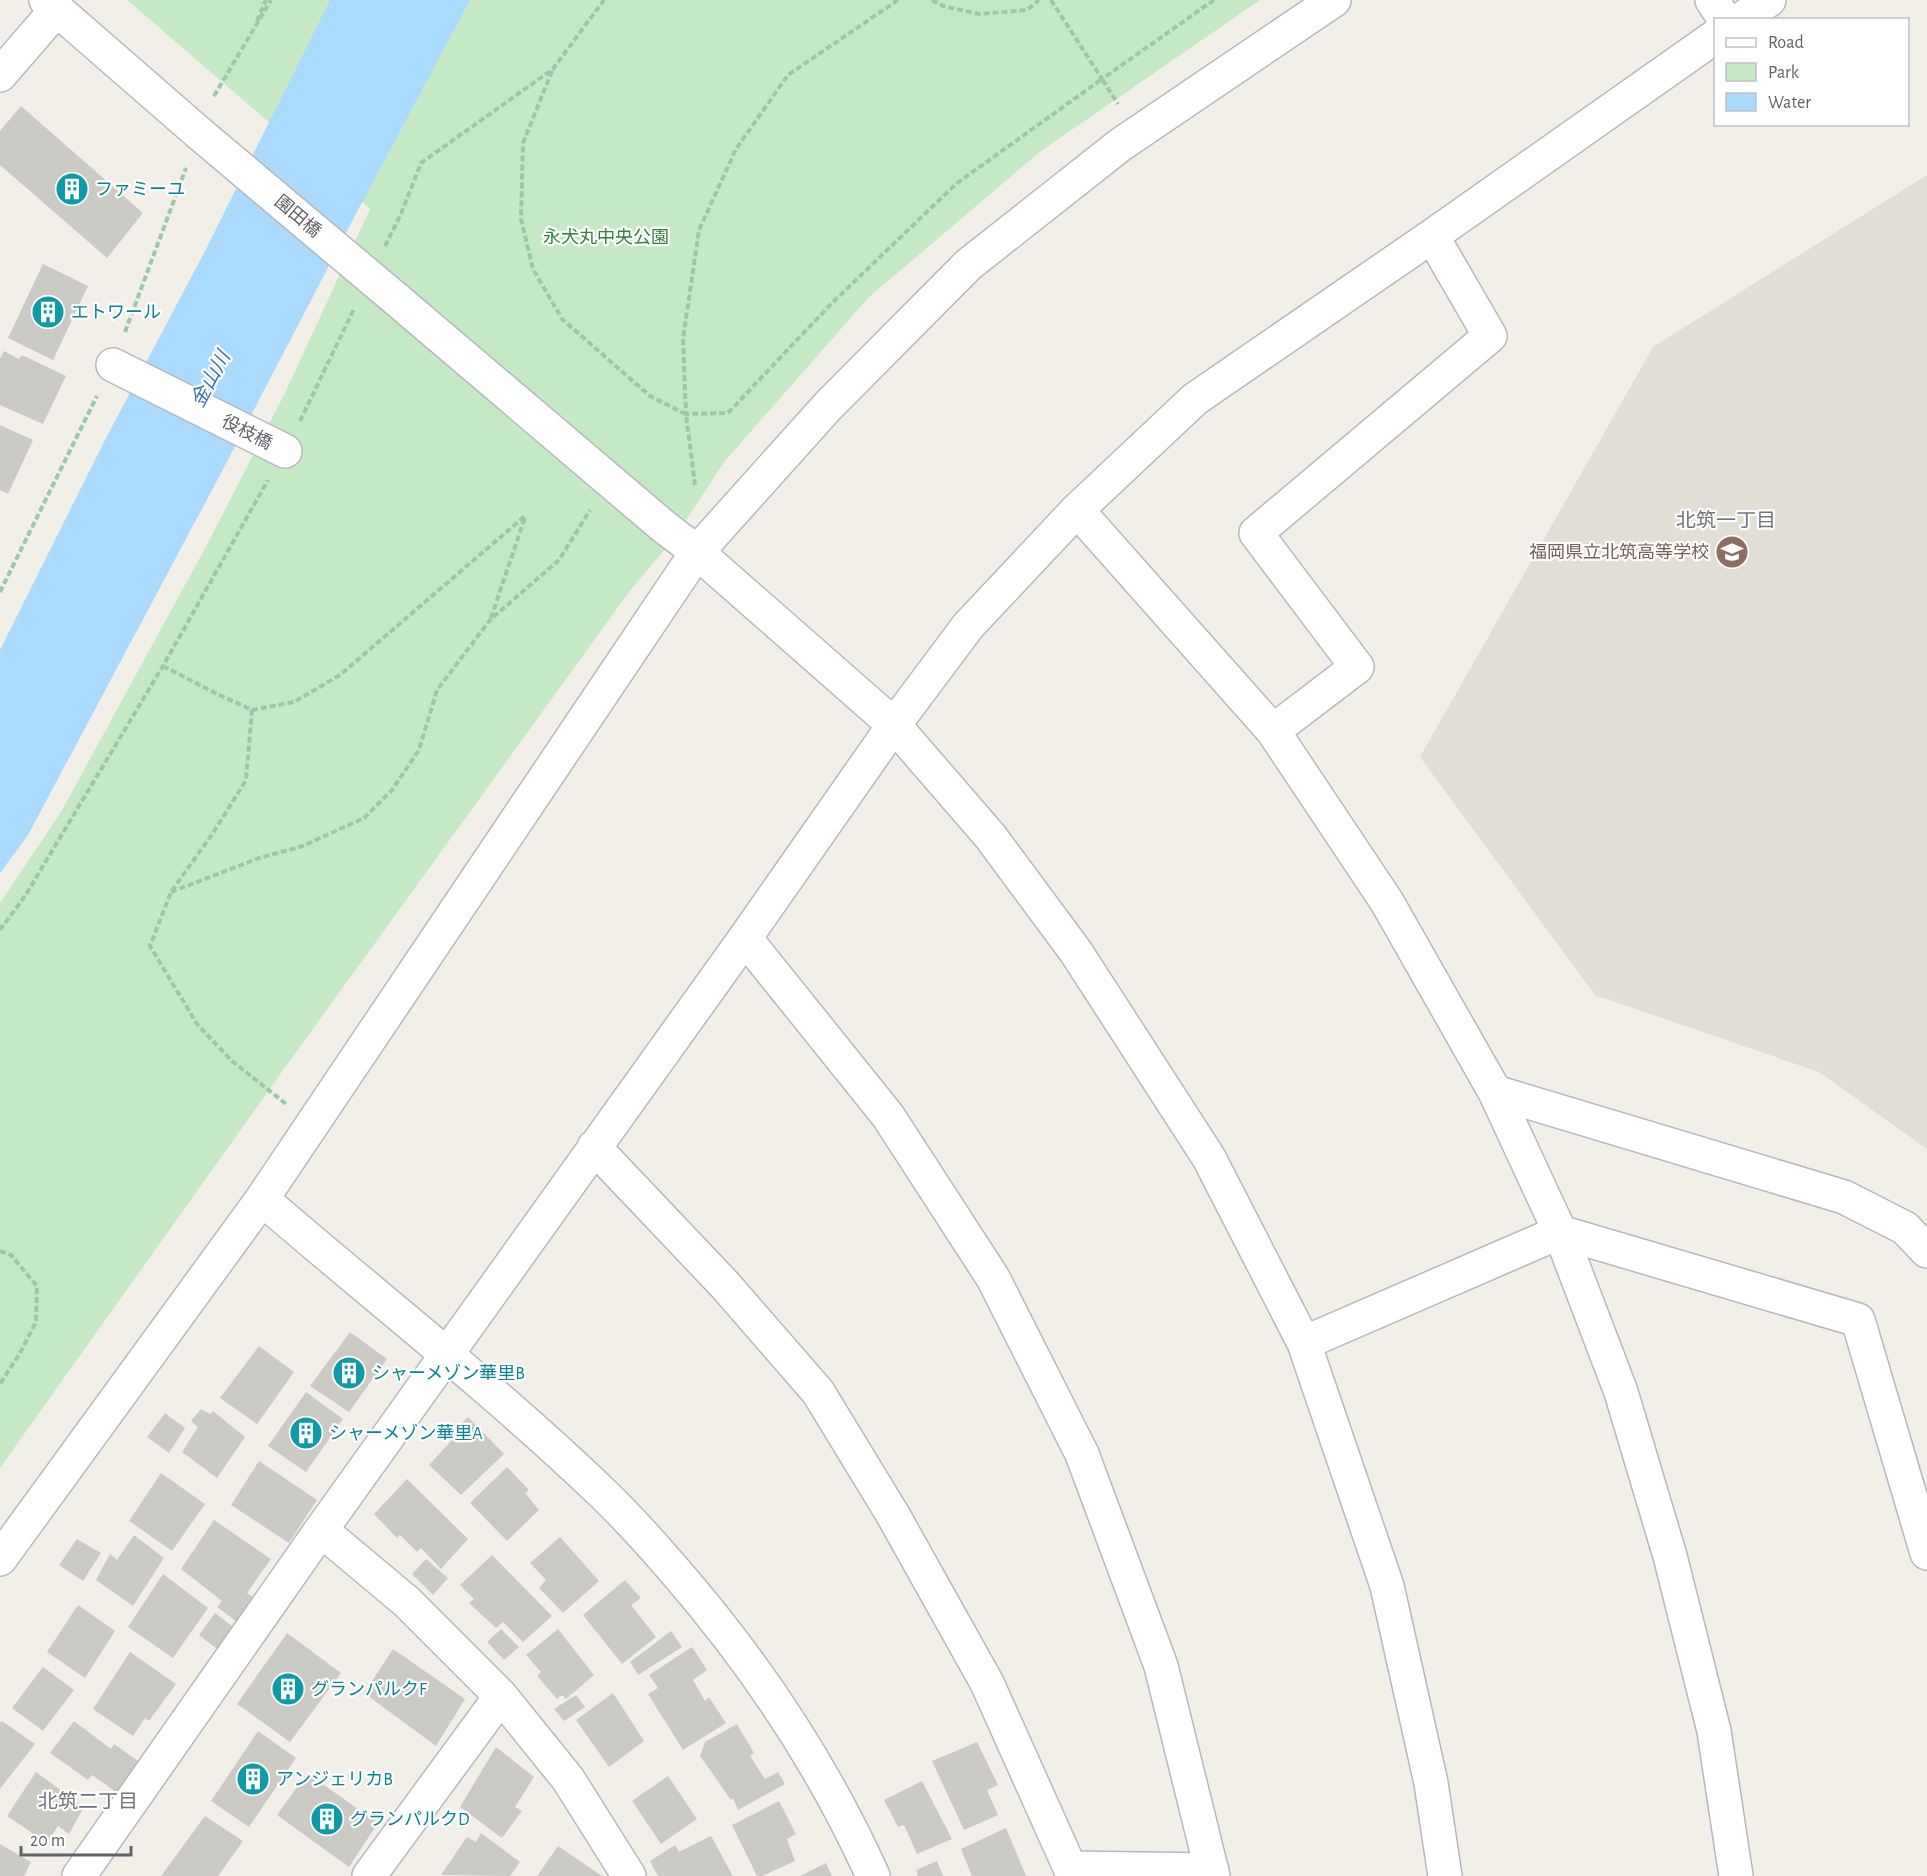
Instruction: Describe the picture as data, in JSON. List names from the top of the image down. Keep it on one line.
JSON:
{"streets":{"street":["園田橋","役枝橋"]},"districts":["北筑一丁目","北筑二丁目"],"water":["金山川"],"parks":["永犬丸中央公園"],"places":{"building":["ファミーユ","エトワール","シャーメゾン華里B","シャーメゾン華里A","グランパルクF","アンジェリカB","グランパルクD"],"school or university":["福岡県立北筑高等学校"]},"legend":["Road","Park","Water"],"scale_bar":"20 m"}
